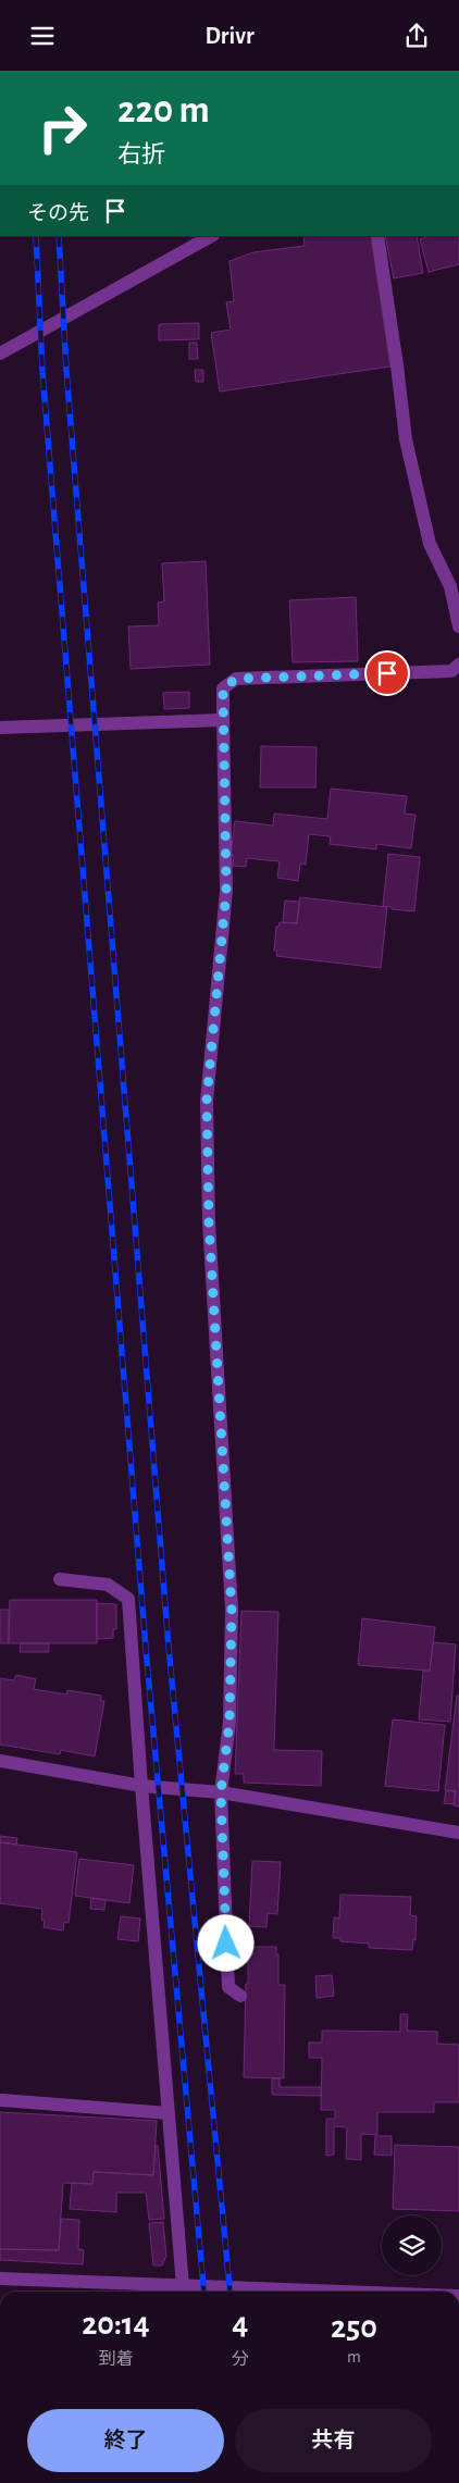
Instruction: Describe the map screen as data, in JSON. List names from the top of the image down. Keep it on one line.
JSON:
{"page":{"header":"Drivr","turn":["220 m","右折"],"then":"その先","eta":["20:14","到着","4","分","250","m"],"buttons":["終了","共有"]}}
